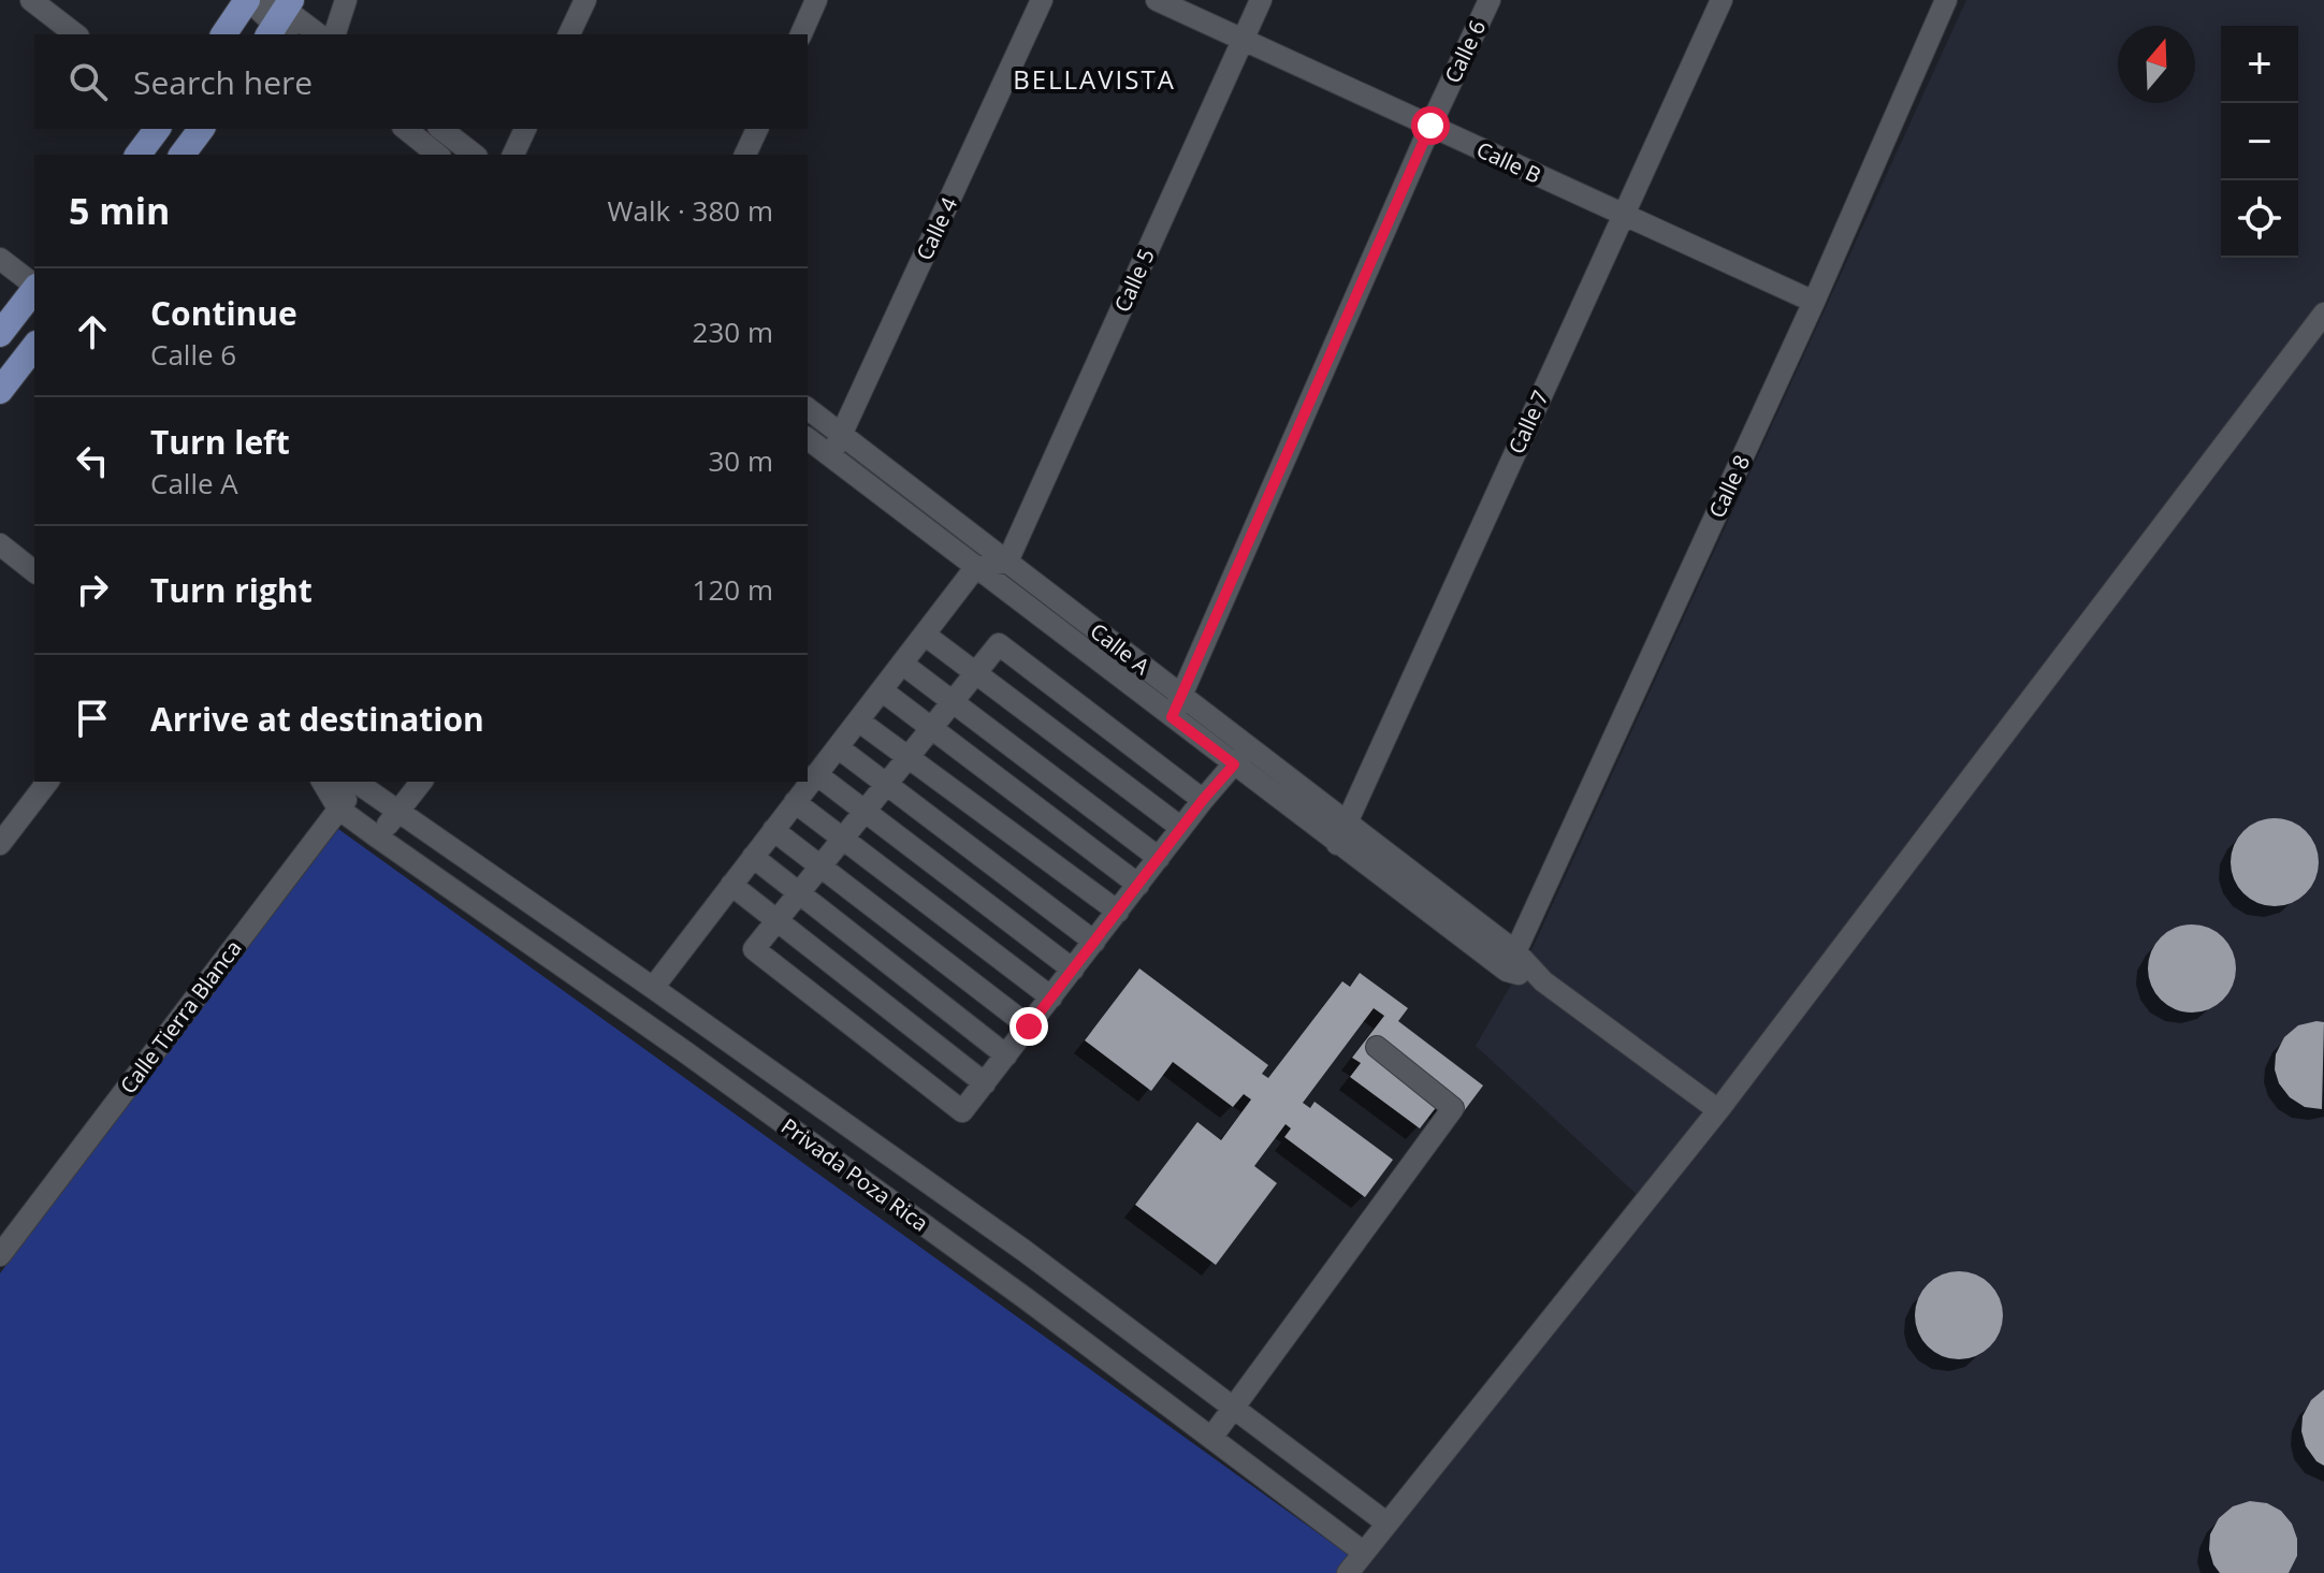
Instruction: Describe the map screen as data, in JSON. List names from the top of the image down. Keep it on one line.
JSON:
{"streets":{"street":["Calle 6","Calle B","Calle 4","Calle 5","Calle 7","Calle 8","Calle A","Calle Tierra Blanca","Privada Poza Rica"]},"crossings":[["Calle 6","Calle B"],["Calle 6","Calle A"],["Calle B","Calle 5"],["Calle B","Calle 7"],["Calle B","Calle 8"],["Calle 4","Calle A"],["Calle 5","Calle A"],["Calle 7","Calle A"],["Calle 8","Calle A"],["Calle Tierra Blanca","Privada Poza Rica"]],"districts":["BELLAVISTA"],"north":"top","page":{"map_buttons":["+","−"],"search":"Search here","heading":["5 min","Walk · 380 m"],"list":[["Continue","Calle 6","230 m"],["Turn left","Calle A","30 m"],["Turn right","120 m"],"Arrive at destination"]}}
